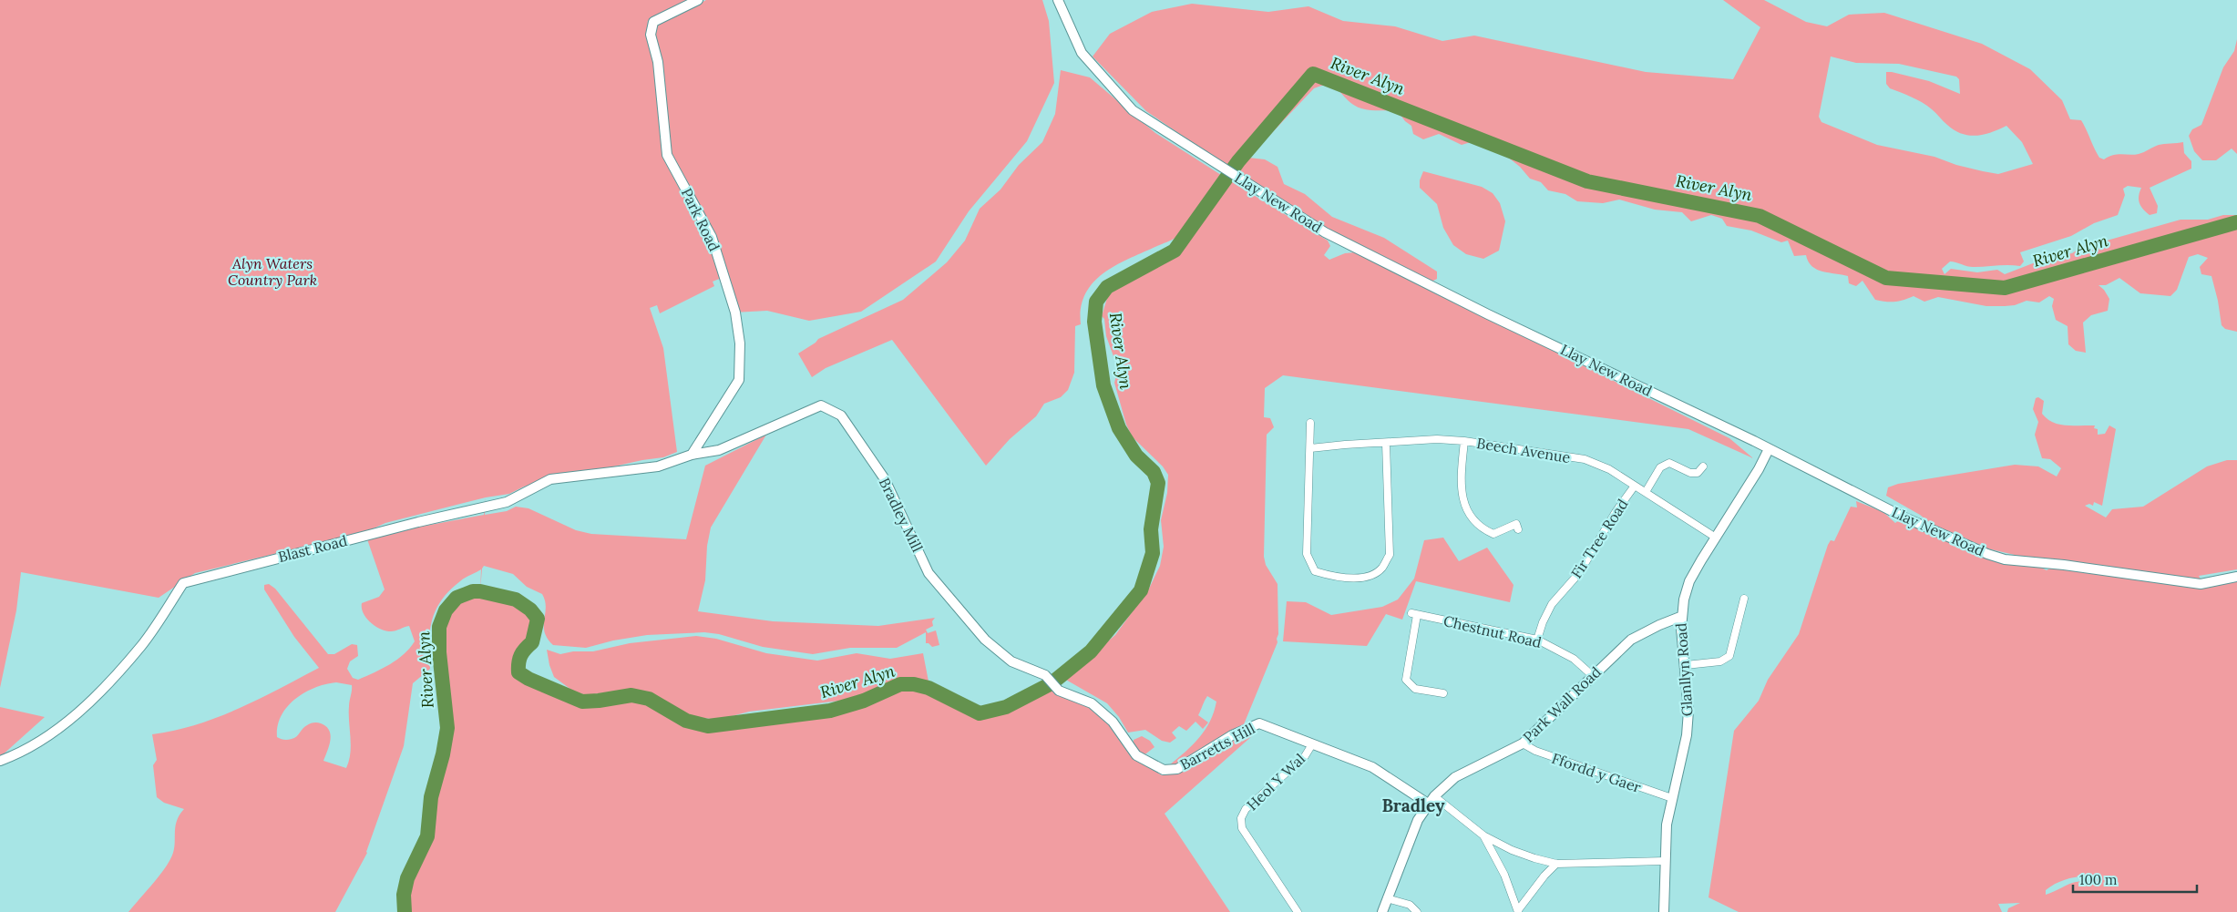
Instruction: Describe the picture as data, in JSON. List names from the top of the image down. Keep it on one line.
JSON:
{"streets":{"street":["Llay New Road","Park Road","Beech Avenue","Bradley Mill","Fir Tree Road","Blast Road","Chestnut Road","Glanllyn Road","Park Wall Road","Barretts Hill","Ffordd y Gaer","Heol Y Wal"]},"crossings":[["Llay New Road","Glanllyn Road"],["Park Road","Bradley Mill"],["Park Road","Blast Road"],["Beech Avenue","Fir Tree Road"],["Beech Avenue","Glanllyn Road"],["Bradley Mill","Blast Road"],["Bradley Mill","Barretts Hill"],["Fir Tree Road","Chestnut Road"],["Chestnut Road","Park Wall Road"],["Glanllyn Road","Park Wall Road"],["Glanllyn Road","Ffordd y Gaer"],["Park Wall Road","Ffordd y Gaer"],["Barretts Hill","Heol Y Wal"]],"districts":["Bradley"],"water":["River Alyn"],"parks":["Alyn Waters Country Park"],"scale_bar":"100 m"}
